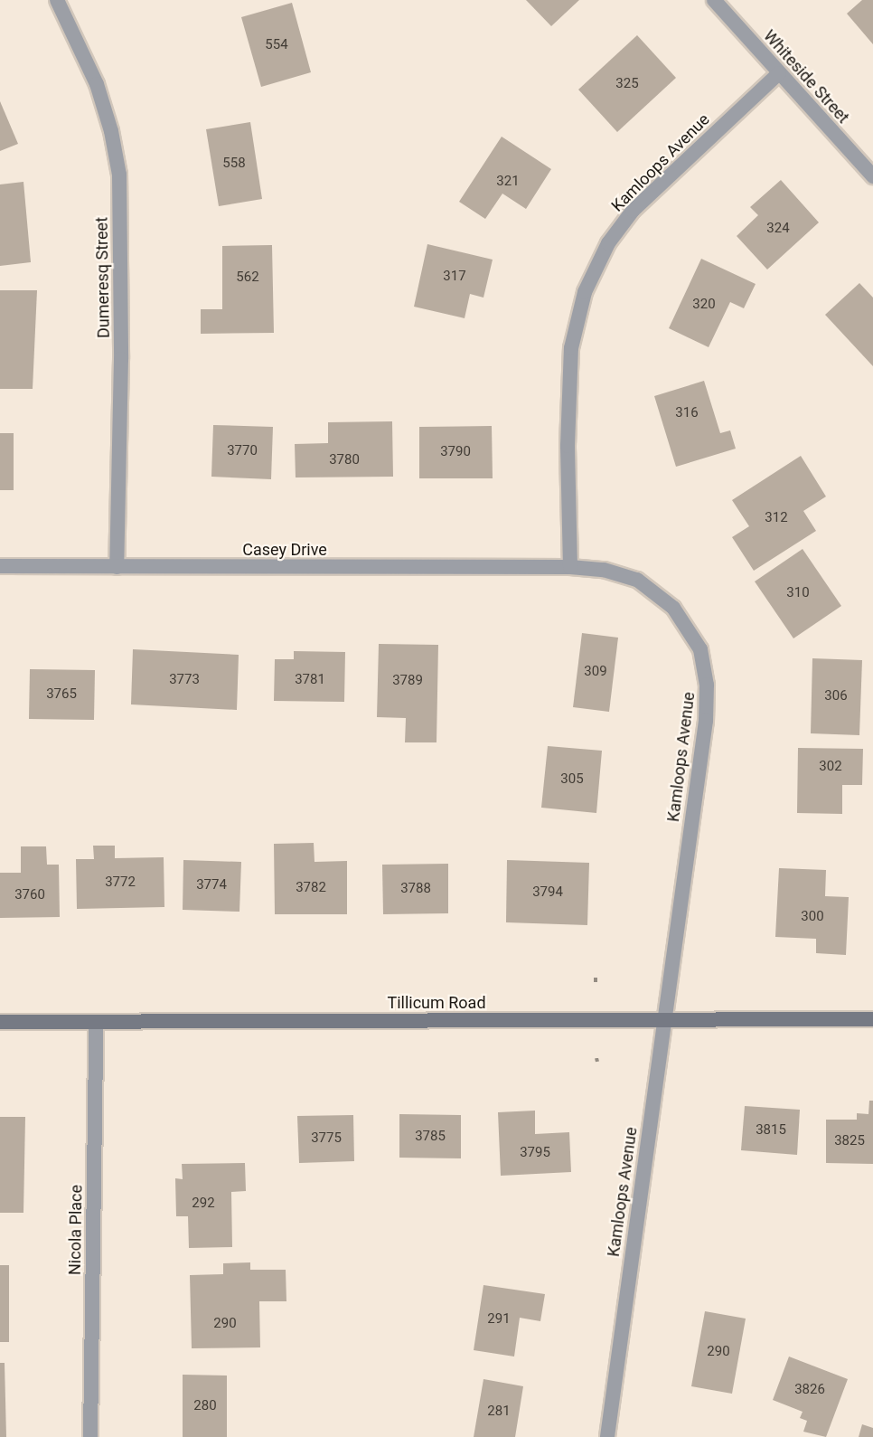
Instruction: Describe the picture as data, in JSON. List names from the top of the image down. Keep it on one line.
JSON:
{"streets":{"main road":["Tillicum Road"],"street":["Whiteside Street","Kamloops Avenue","Dumeresq Street","Casey Drive","Nicola Place"]},"crossings":[["Whiteside Street","Kamloops Avenue"],["Kamloops Avenue","Casey Drive"],["Kamloops Avenue","Tillicum Road"],["Dumeresq Street","Casey Drive"],["Tillicum Road","Nicola Place"]],"house_numbers":["554","325","558","321","324","317","562","320","316","3770","3790","3780","312","310","309","3773","3781","3789","3765","306","302","305","3772","3774","3782","3788","3794","3760","300","3815","3785","3775","3825","3795","292","291","290","290","3826","280","281"]}
